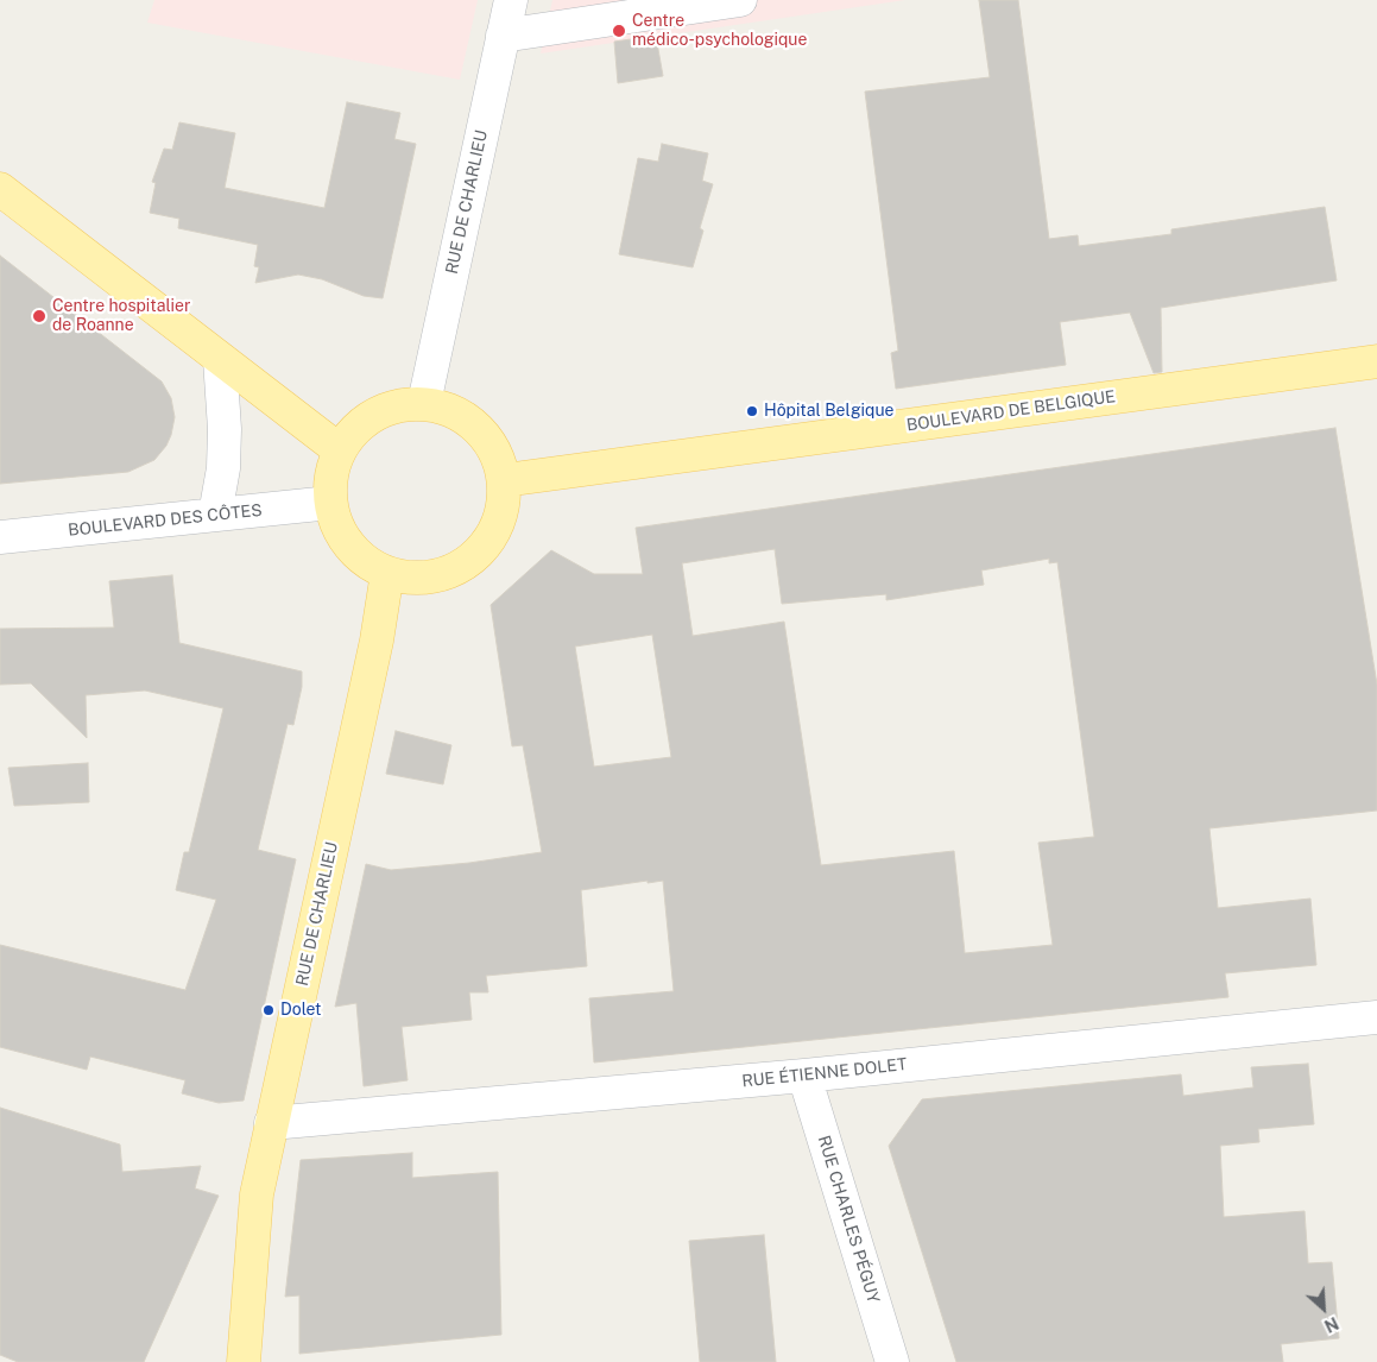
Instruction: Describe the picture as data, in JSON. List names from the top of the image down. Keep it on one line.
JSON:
{"streets":{"main road":["RUE DE CHARLIEU","BOULEVARD DE BELGIQUE"],"street":["BOULEVARD DES CÔTES","RUE ÉTIENNE DOLET","RUE CHARLES PÉGUY"]},"crossings":[["RUE DE CHARLIEU","BOULEVARD DE BELGIQUE"],["RUE DE CHARLIEU","BOULEVARD DES CÔTES"],["RUE DE CHARLIEU","RUE ÉTIENNE DOLET"],["BOULEVARD DE BELGIQUE","BOULEVARD DES CÔTES"],["RUE ÉTIENNE DOLET","RUE CHARLES PÉGUY"]],"places":["Centre médico-psychologique","Centre hospitalier de Roanne","Hôpital Belgique","Dolet"],"north":"bottom right"}
